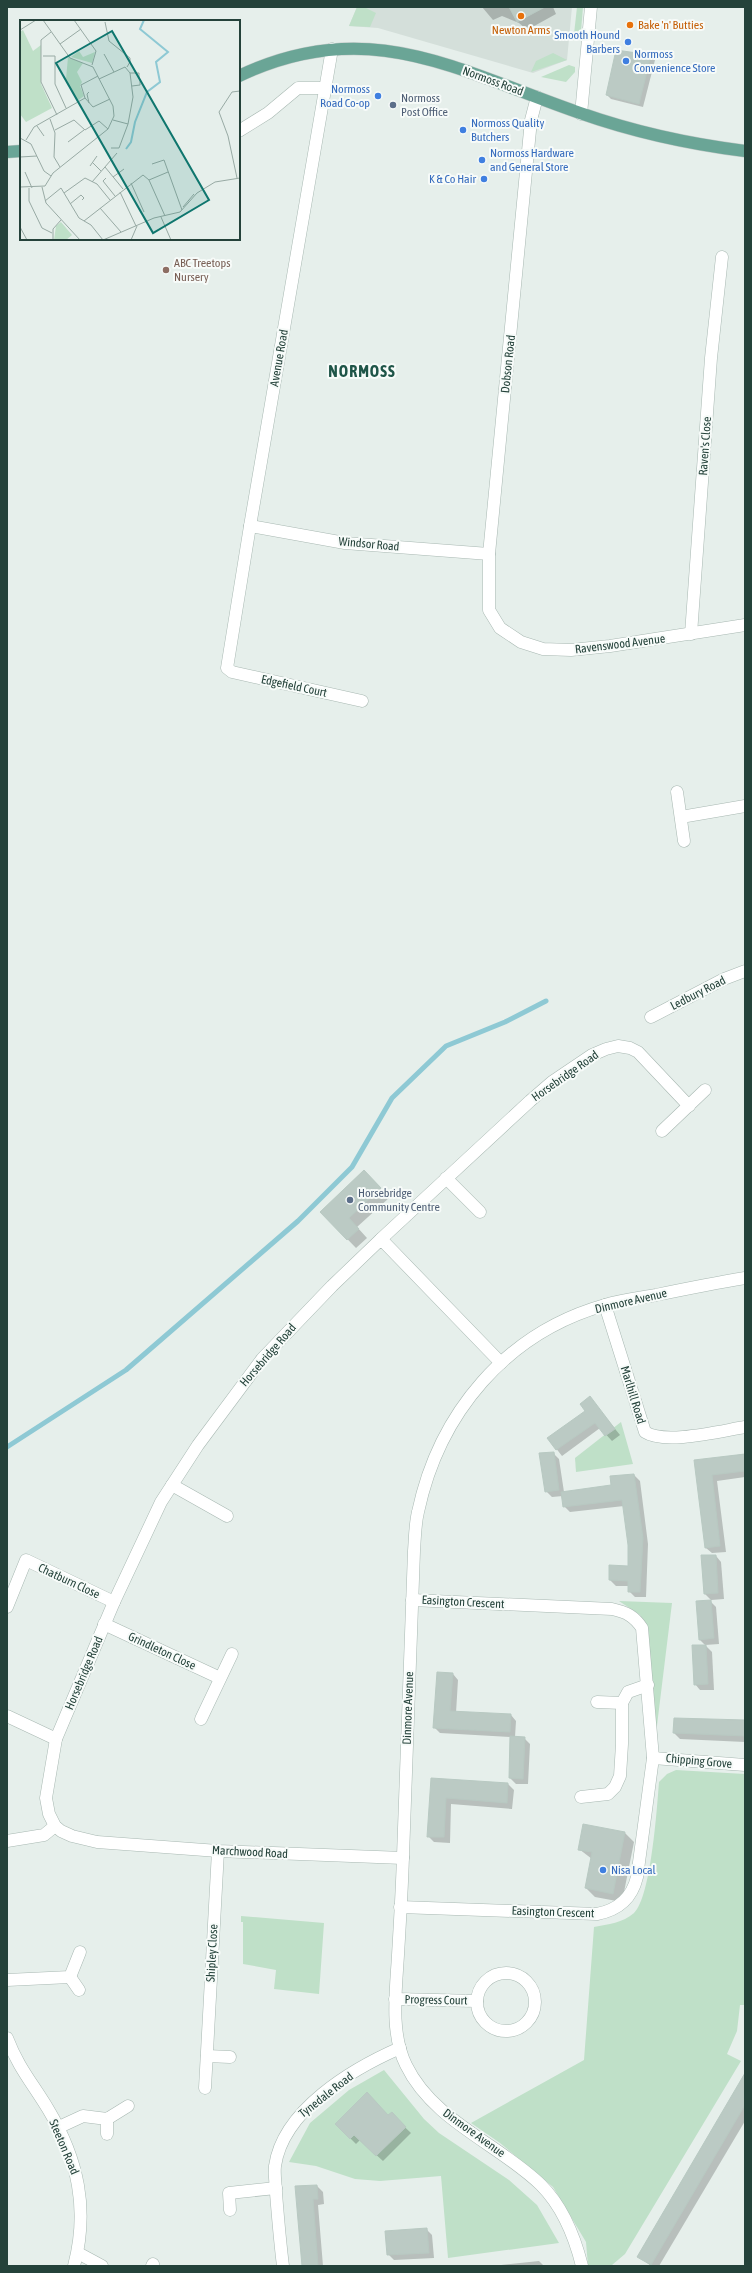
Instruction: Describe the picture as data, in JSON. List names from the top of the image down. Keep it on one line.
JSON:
{"streets":{"main road":["Normoss Road"],"street":["Avenue Road","Dobson Road","Raven's Close","Windsor Road","Ravenswood Avenue","Edgefield Court","Ledbury Road","Horsebridge Road","Dinmore Avenue","Marlhill Road","Chatburn Close","Easington Crescent","Grindleton Close","Chipping Grove","Marchwood Road","Shipley Close","Progress Court","Tynedale Road","Steeton Road"]},"crossings":[["Normoss Road","Avenue Road"],["Normoss Road","Dobson Road"],["Avenue Road","Windsor Road"],["Avenue Road","Edgefield Court"],["Dobson Road","Windsor Road"],["Dobson Road","Ravenswood Avenue"],["Raven's Close","Ravenswood Avenue"],["Horsebridge Road","Chatburn Close"],["Horsebridge Road","Grindleton Close"],["Horsebridge Road","Marchwood Road"],["Dinmore Avenue","Marlhill Road"],["Dinmore Avenue","Easington Crescent"],["Dinmore Avenue","Marchwood Road"],["Dinmore Avenue","Progress Court"],["Dinmore Avenue","Tynedale Road"],["Easington Crescent","Chipping Grove"],["Marchwood Road","Shipley Close"]],"districts":["NORMOSS"],"places":["Newton Arms","Bake 'n' Butties","Smooth Hound Barbers","Normoss Convenience Store","Normoss Road Co-op","Normoss Post Office","Normoss Quality Butchers","Normoss Hardware and General Store","K & Co Hair","ABC Treetops Nursery","Horsebridge Community Centre","Nisa Local"]}
